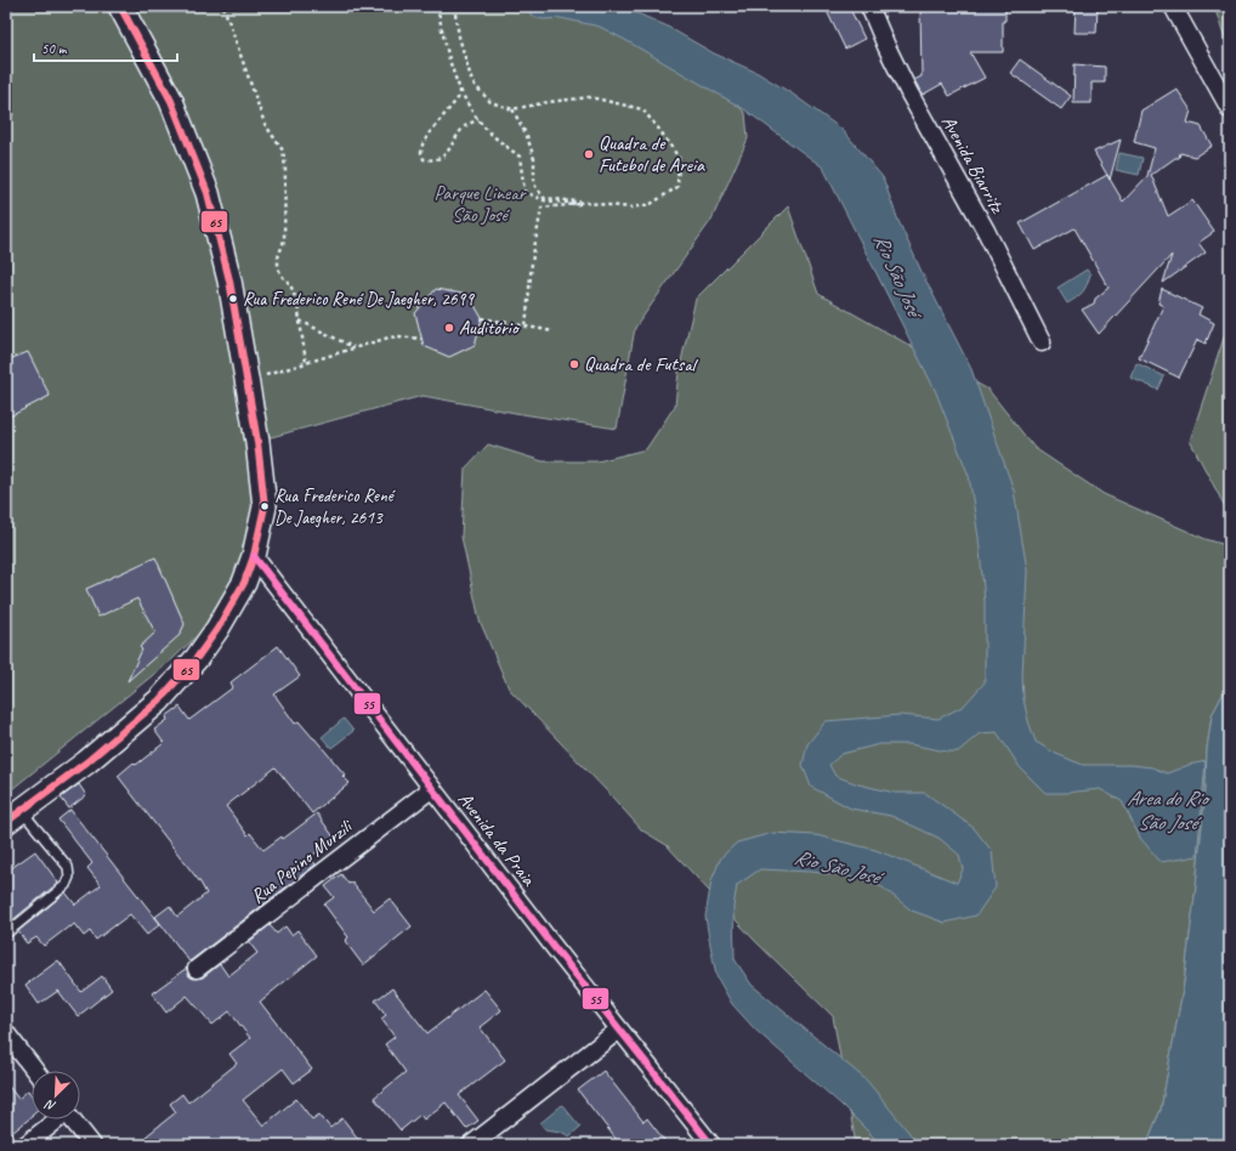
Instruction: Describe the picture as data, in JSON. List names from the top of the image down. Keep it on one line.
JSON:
{"streets":{"street":["Avenida Biarritz","Avenida da Praia","Rua Pepino Murzili"]},"crossings":[["Avenida da Praia","Rua Pepino Murzili"]],"water":["Rio São José","Area do Rio São José"],"parks":["Parque Linear São José"],"places":["Quadra de Futebol de Areia","Rua Frederico René De Jaegher, 2699","Auditório","Quadra de Futsal","Rua Frederico René De Jaegher, 2613"],"lines":["transit line 65","transit line 55"],"scale_bar":"50 m","north":"bottom left"}
